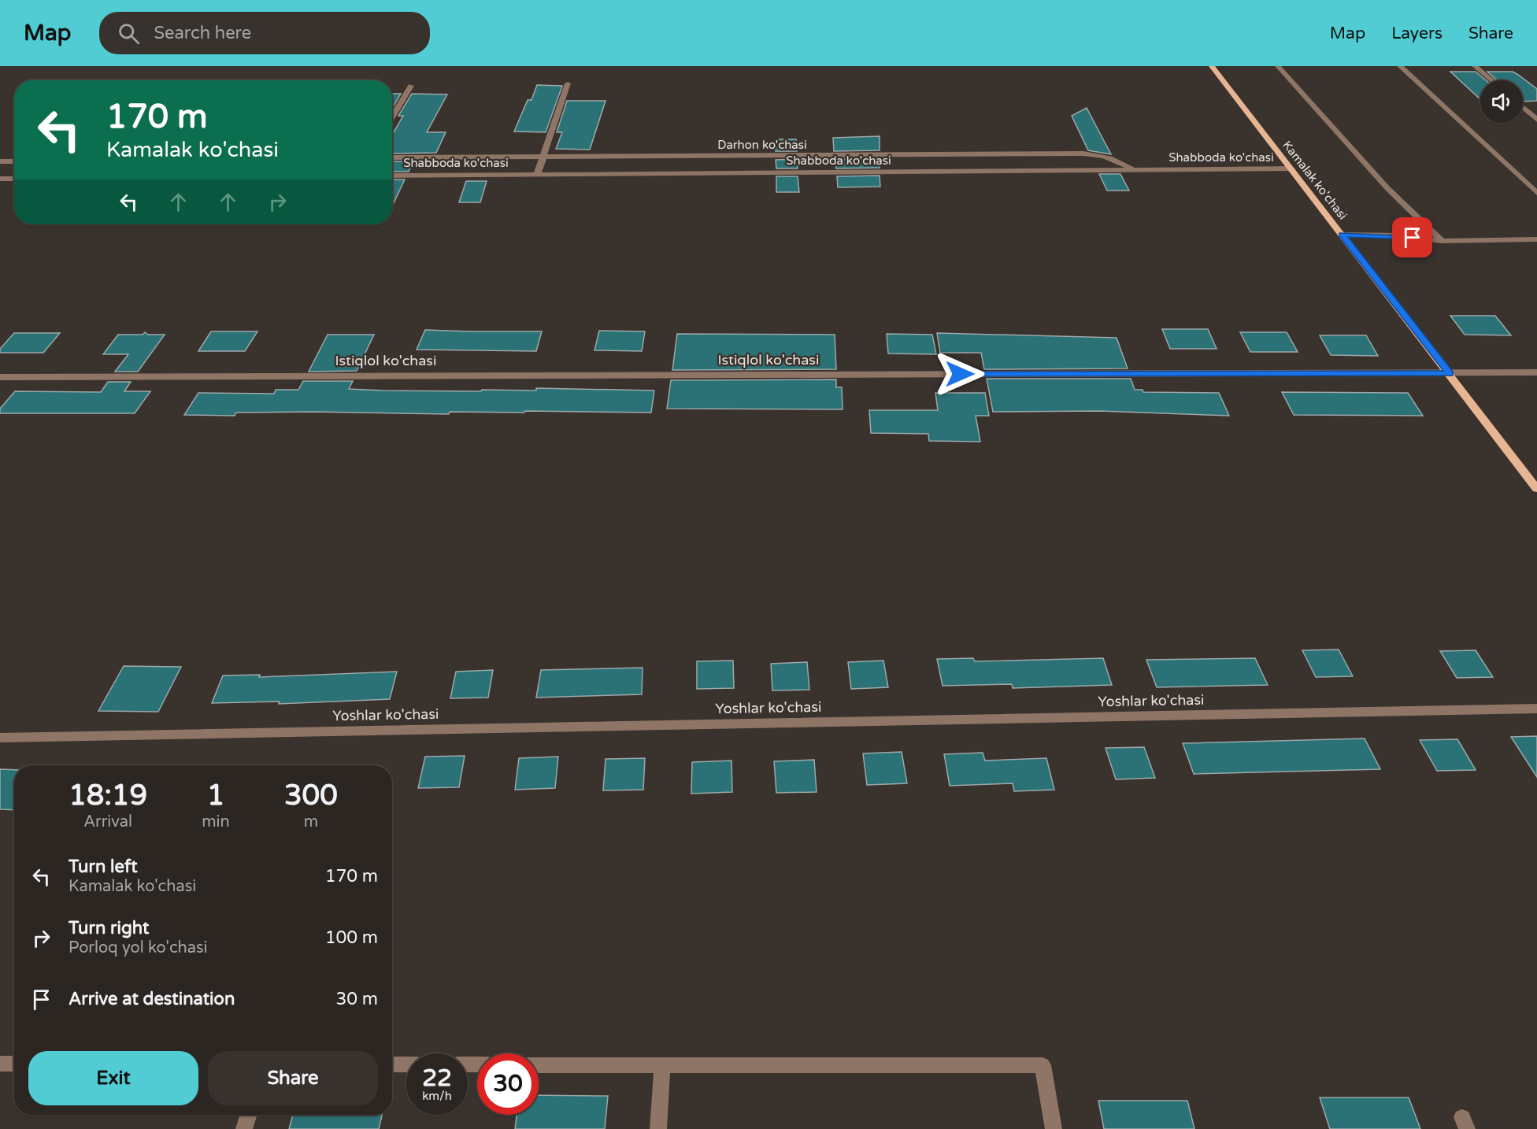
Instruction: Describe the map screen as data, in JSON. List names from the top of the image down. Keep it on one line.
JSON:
{"streets":{"main road":["Kamalak ko'chasi"],"street":["Darhon ko'chasi","Shabboda ko'chasi","Istiqlol ko'chasi","Yoshlar ko'chasi"]},"crossings":[["Darhon ko'chasi","Shabboda ko'chasi"],["Shabboda ko'chasi","Kamalak ko'chasi"],["Kamalak ko'chasi","Istiqlol ko'chasi"]],"page":{"header":"Map","search":"Search here","nav":["Map","Layers","Share"],"turn":["170 m","Kamalak ko'chasi"],"eta":["18:19","Arrival","1","min","300","m"],"list":[{"name":"Turn left","note":"Kamalak ko'chasi","value":"170 m"},{"name":"Turn right","note":"Porloq yol ko'chasi","value":"100 m"},{"name":"Arrive at destination","value":"30 m"}],"buttons":["Exit","Share"],"speed":"22 km/h","limit":"30"}}
